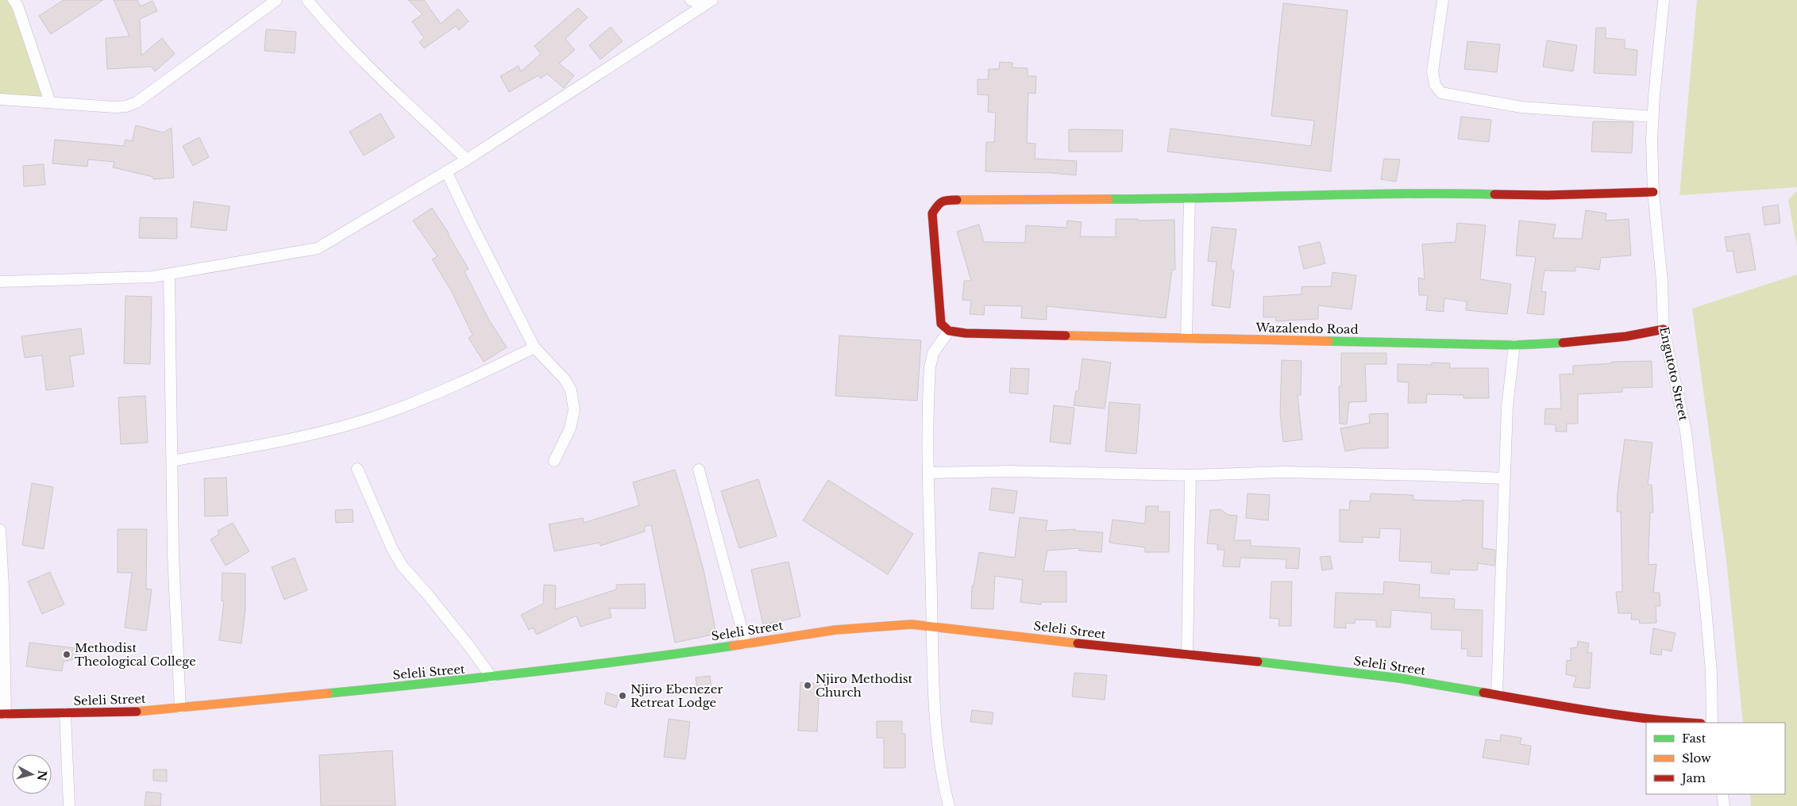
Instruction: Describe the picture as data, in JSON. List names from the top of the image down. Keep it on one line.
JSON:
{"streets":{"street":["Wazalendo Road","Engutoto Street","Seleli Street"]},"crossings":[["Wazalendo Road","Engutoto Street"]],"places":["Methodist Theological College","Njiro Methodist Church","Njiro Ebenezer Retreat Lodge"],"legend":["Fast","Slow","Jam"],"north":"right"}
